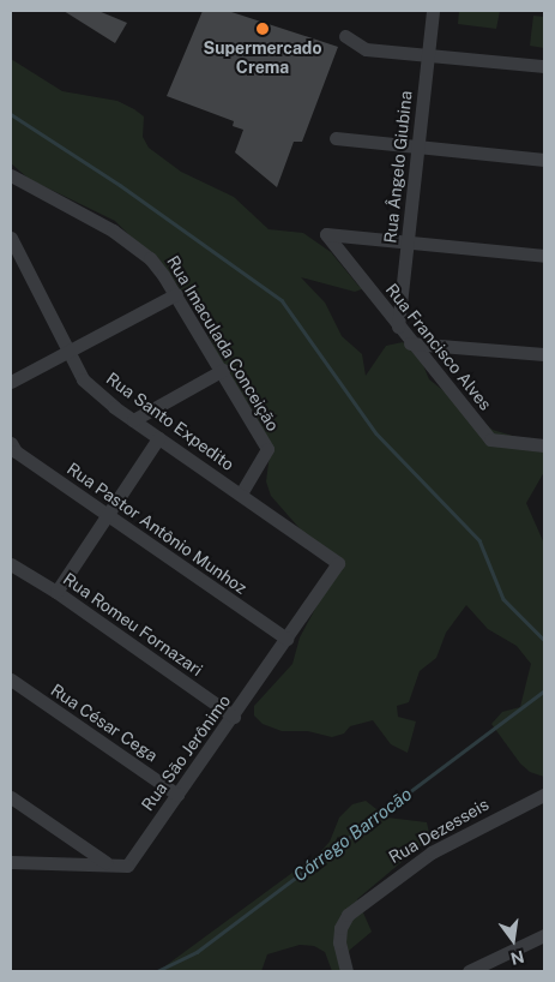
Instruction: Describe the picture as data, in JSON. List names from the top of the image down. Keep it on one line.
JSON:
{"streets":{"street":["Rua Ângelo Giubina","Rua Imaculada Conceição","Rua Francisco Alves","Rua Santo Expedito","Rua Pastor Antônio Munhoz","Rua Romeu Fornazari","Rua César Cega","Rua São Jerônimo","Rua Dezesseis"]},"crossings":[["Rua Ângelo Giubina","Rua Francisco Alves"],["Rua Imaculada Conceição","Rua Santo Expedito"],["Rua Santo Expedito","Rua São Jerônimo"],["Rua Pastor Antônio Munhoz","Rua São Jerônimo"],["Rua Romeu Fornazari","Rua São Jerônimo"],["Rua César Cega","Rua São Jerônimo"]],"water":["Córrego Barrocão"],"places":["Supermercado Crema"],"north":"bottom"}
